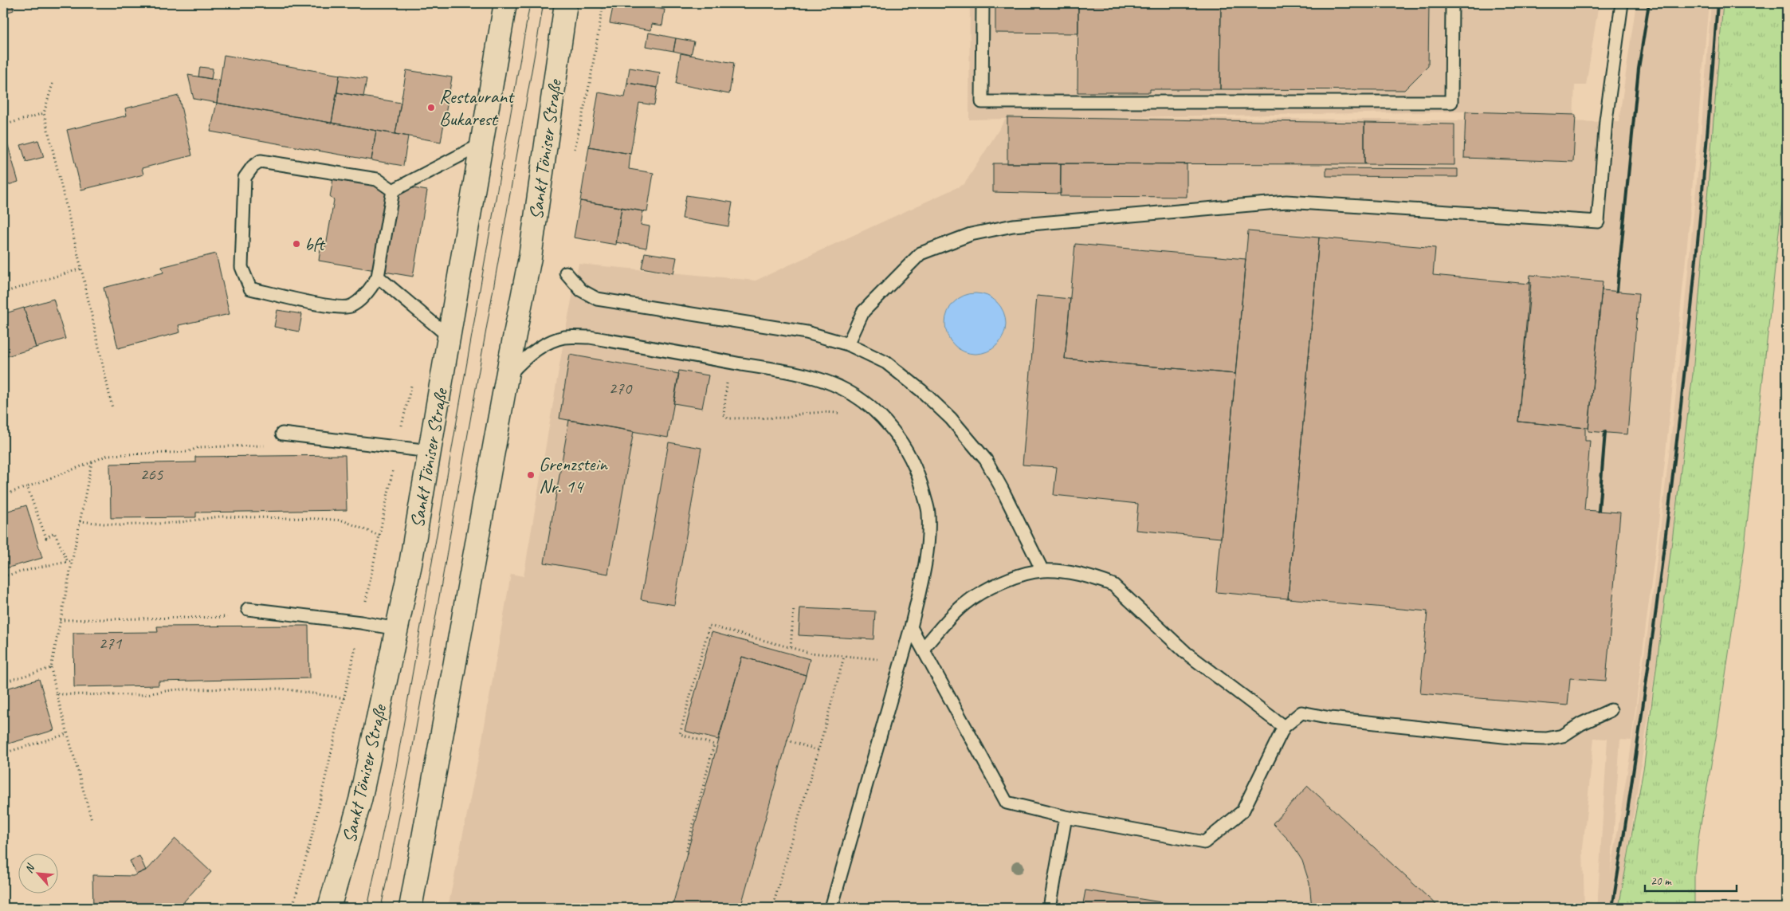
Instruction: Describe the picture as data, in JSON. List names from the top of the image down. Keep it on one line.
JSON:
{"streets":{"main road":["Sankt Töniser Straße"]},"places":["Restaurant Bukarest","bft","Grenzstein Nr. 14"],"house_numbers":["270","265","271"],"scale_bar":"20 m","north":"top left"}
